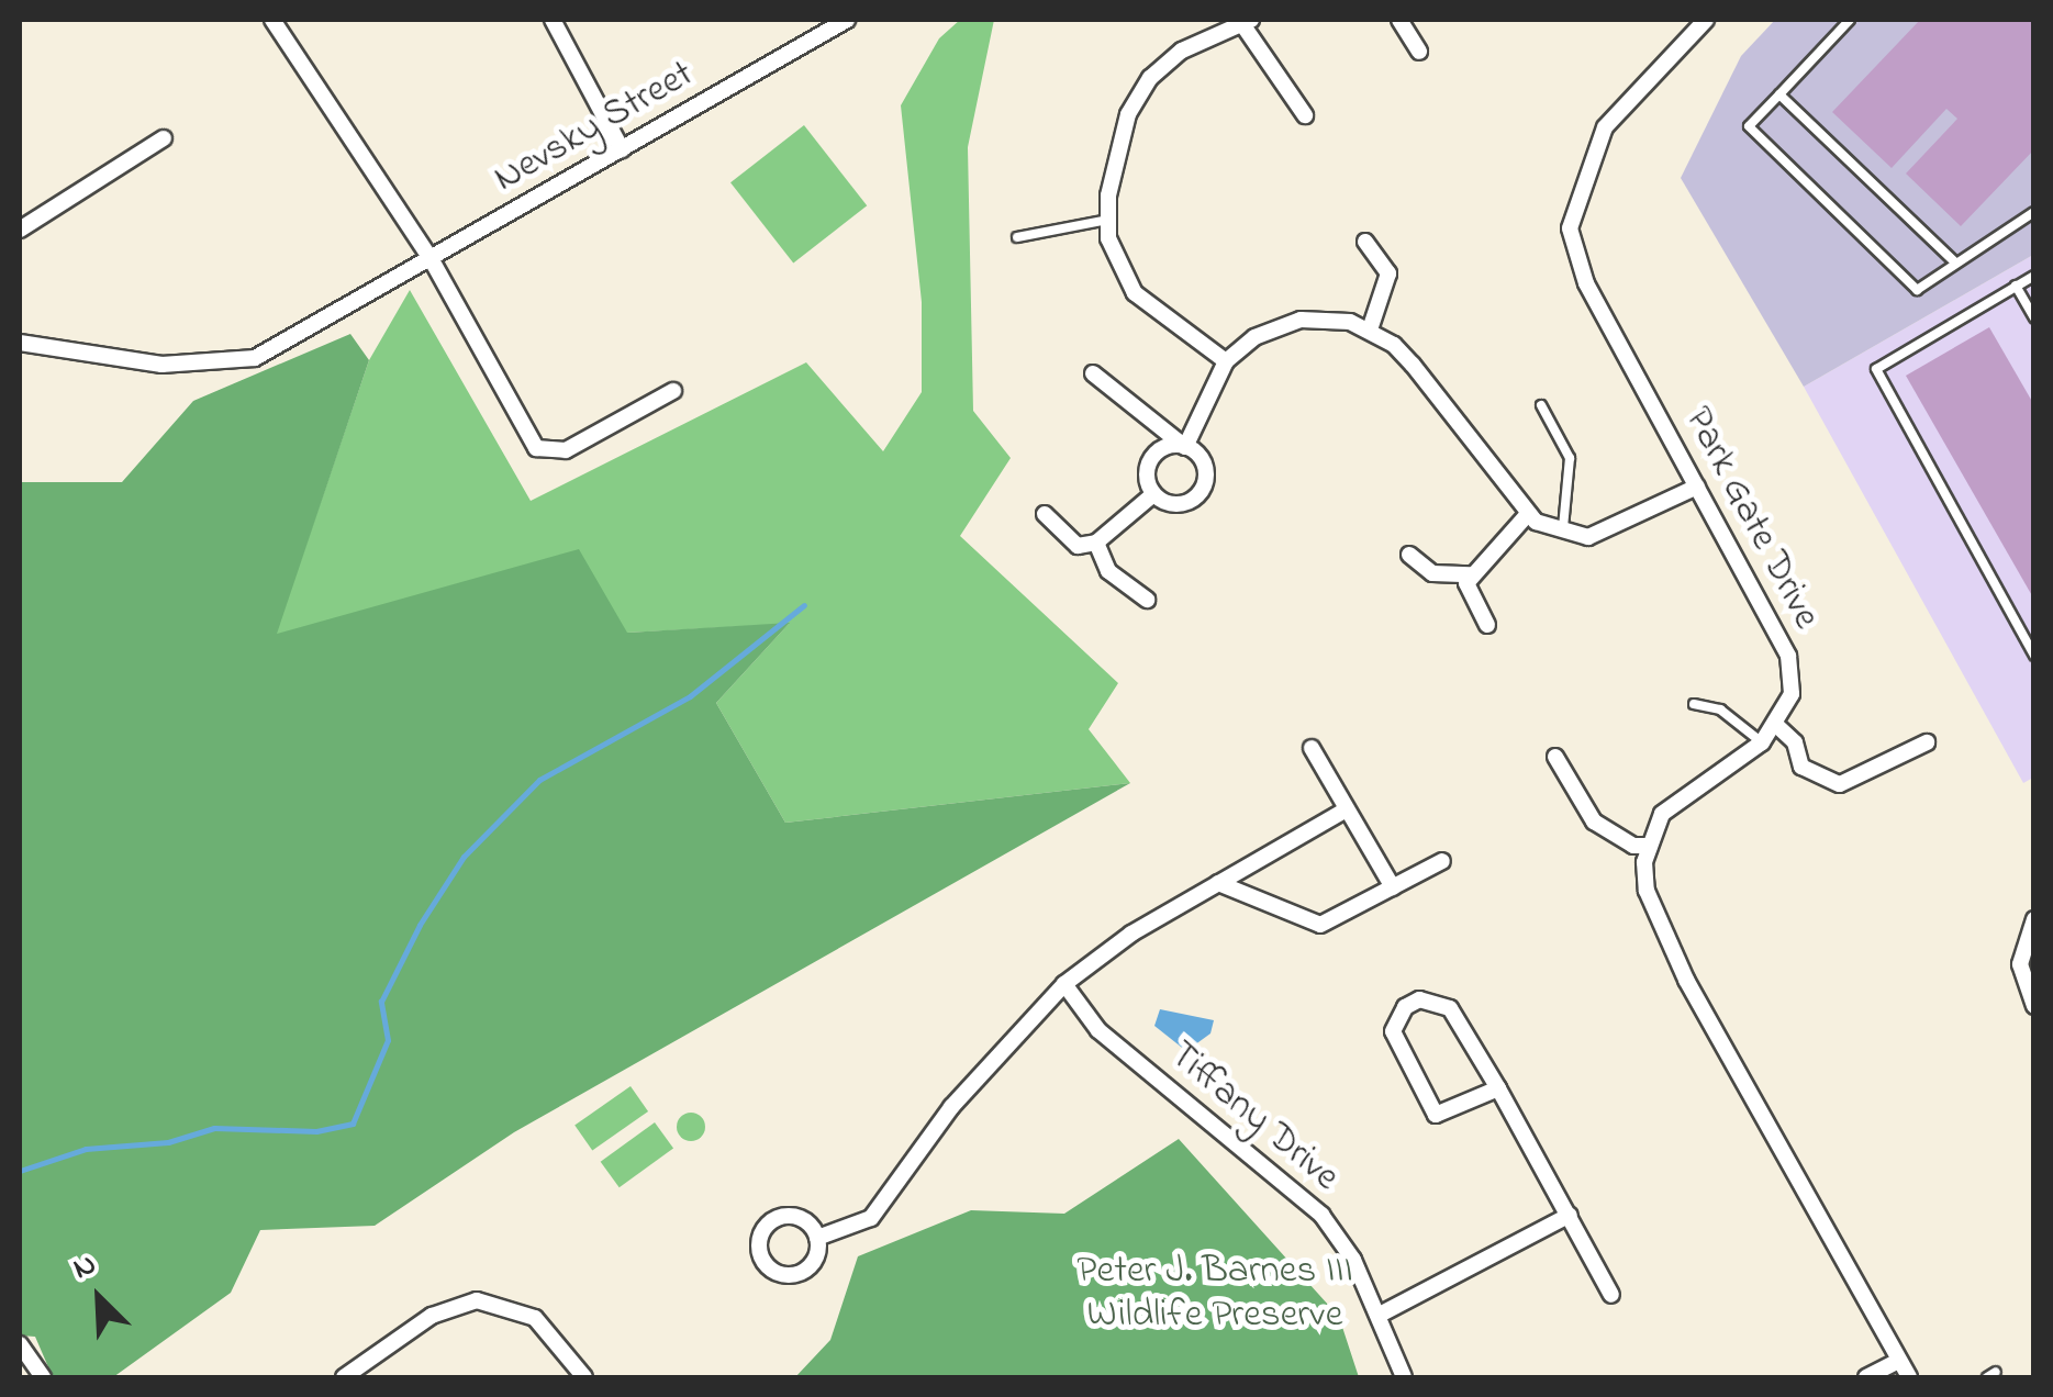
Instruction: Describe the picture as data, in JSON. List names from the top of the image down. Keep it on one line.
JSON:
{"streets":{"street":["Nevsky Street","Park Gate Drive","Tiffany Drive"]},"parks":["Peter J. Barnes III Wildlife Preserve"],"north":"top left"}
